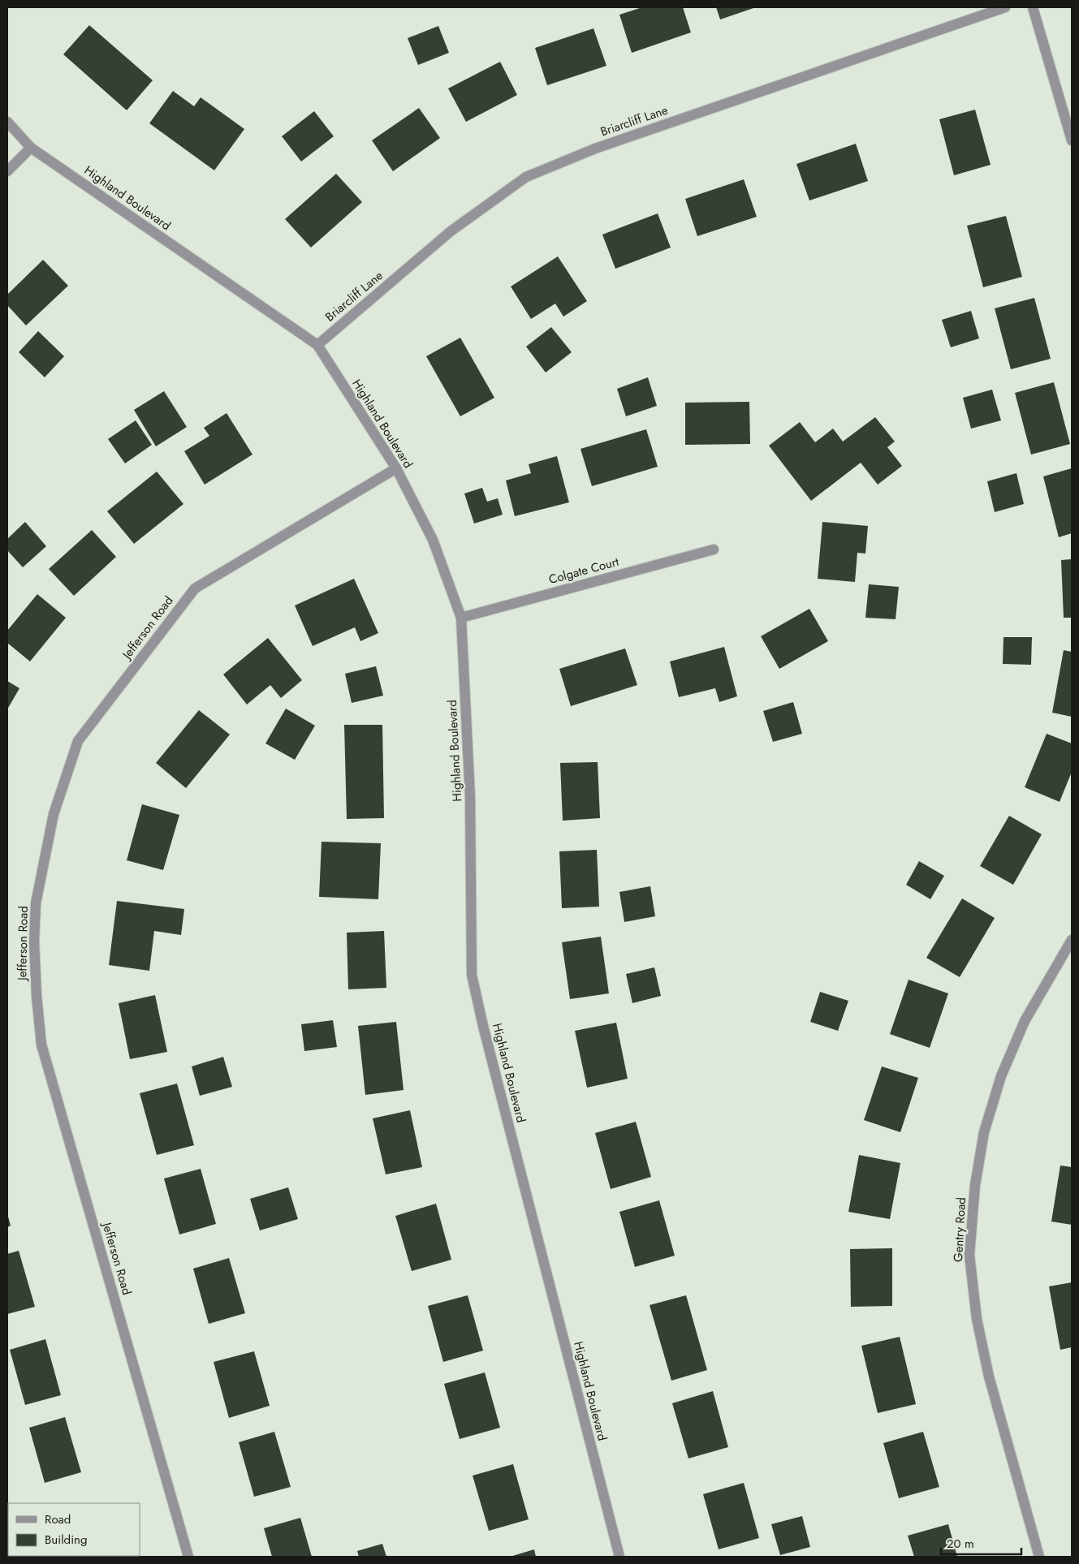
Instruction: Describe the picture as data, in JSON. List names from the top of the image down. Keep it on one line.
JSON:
{"streets":{"street":["Briarcliff Lane","Highland Boulevard","Colgate Court","Jefferson Road","Gentry Road"]},"crossings":[["Briarcliff Lane","Highland Boulevard"],["Highland Boulevard","Colgate Court"],["Highland Boulevard","Jefferson Road"]],"legend":["Road","Building"],"scale_bar":"20 m"}
